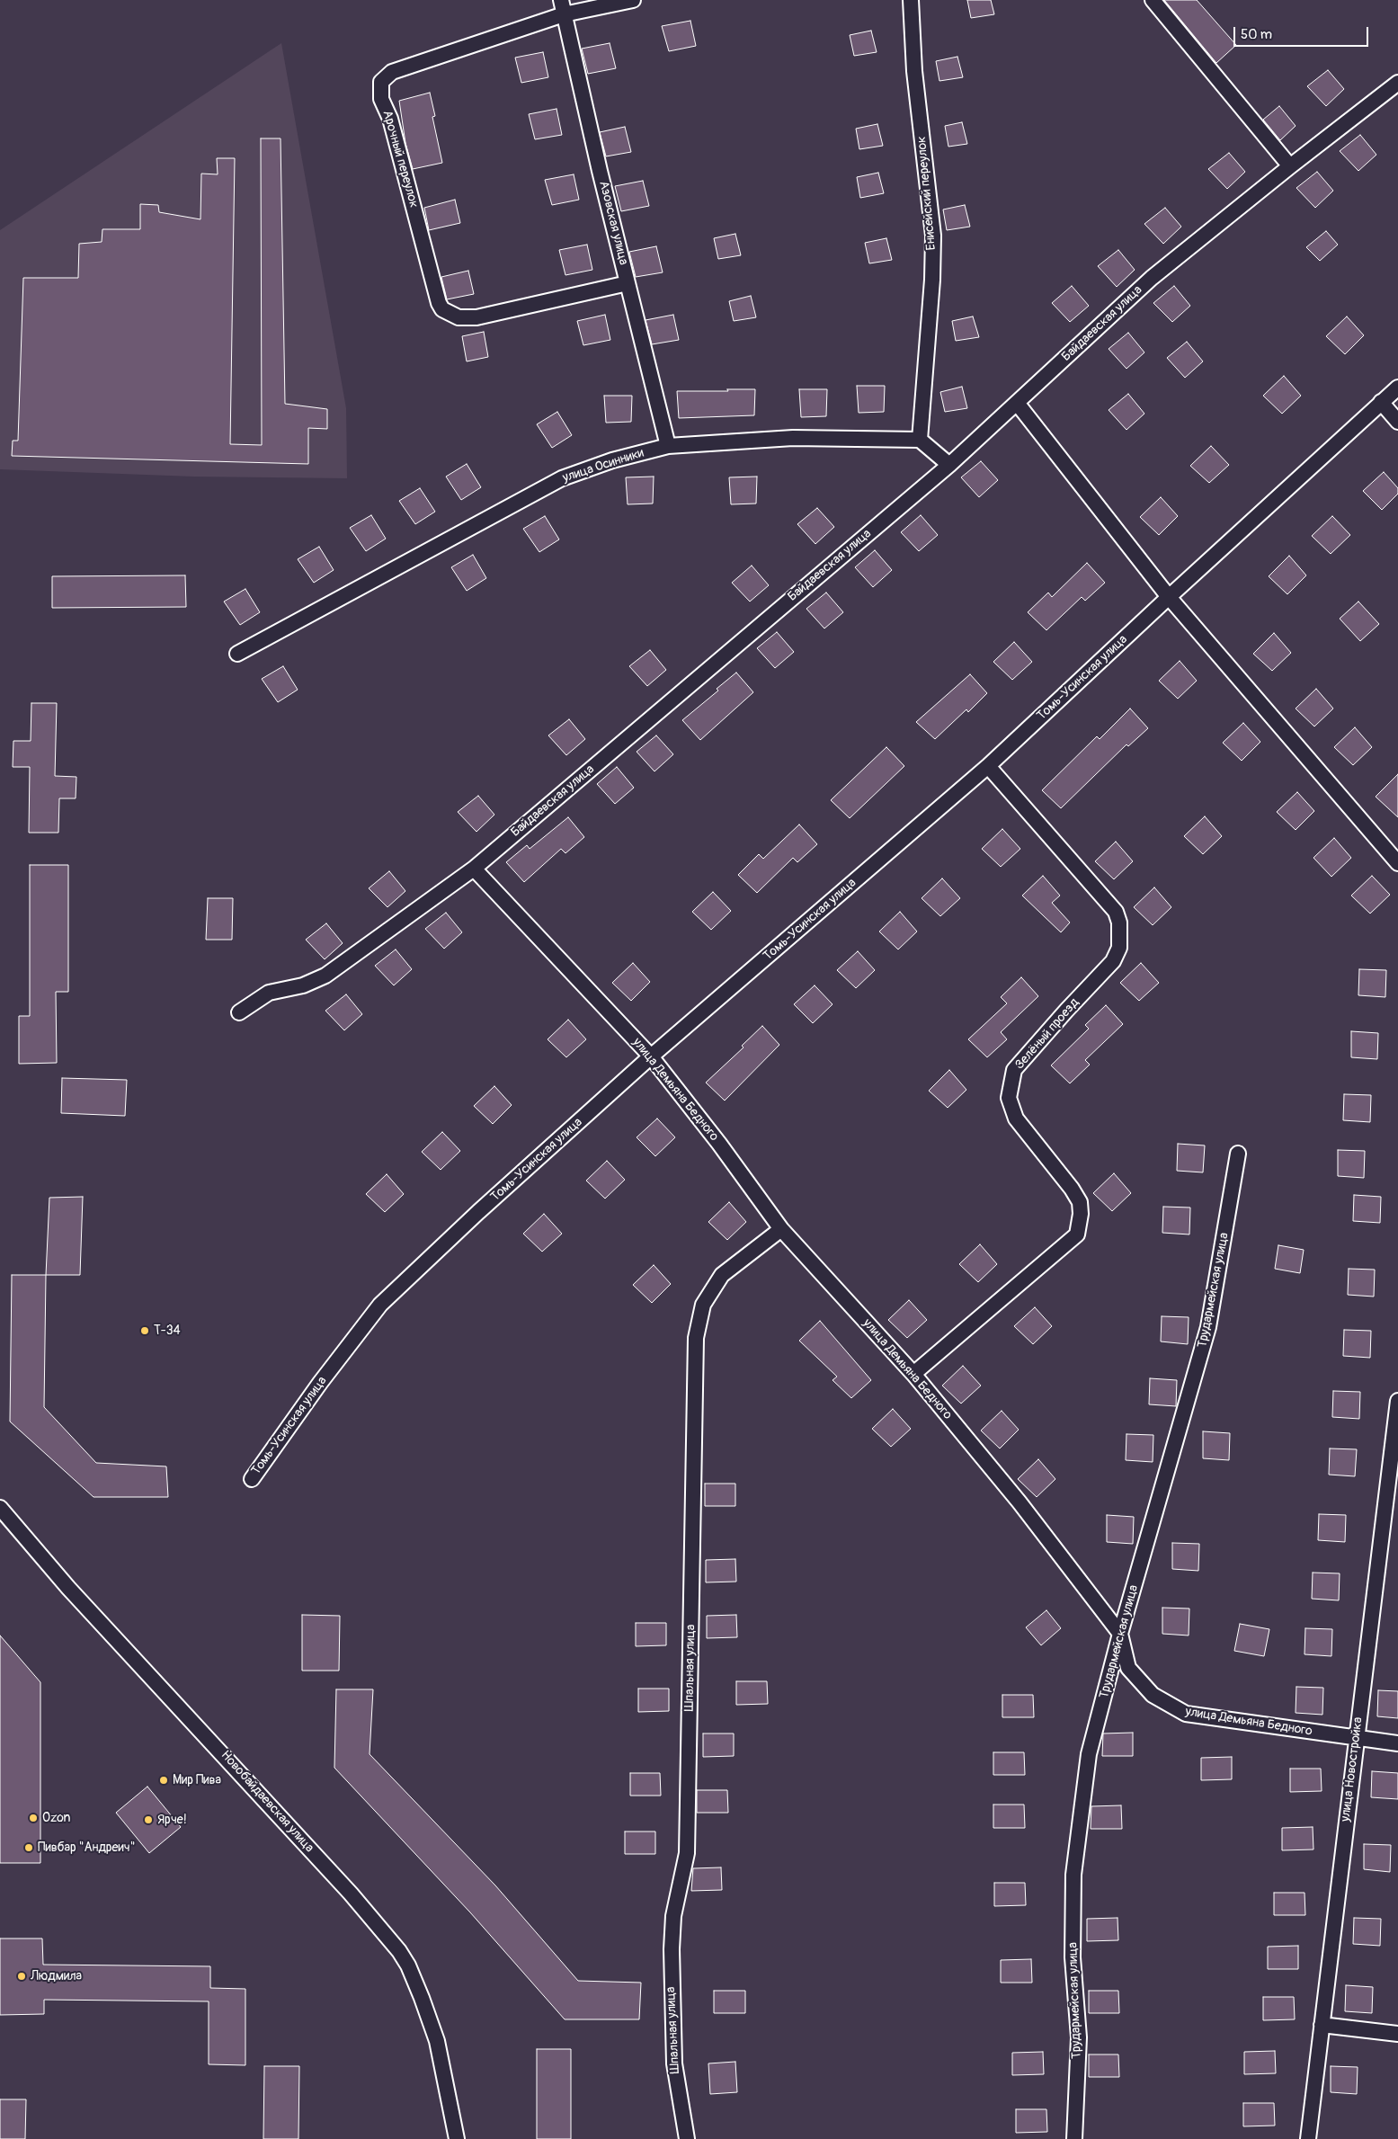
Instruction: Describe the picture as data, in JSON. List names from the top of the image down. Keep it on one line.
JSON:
{"streets":{"street":["Арочный переулок","Енисейский переулок","Азовская улица","Байдаевская улица","улица Осинники","Томь-Усинская улица","Зелёный проезд","улица Демьяна Бедного","Трудармейская улица","Шпальная улица","улица Новостройка","Новобайдаевская улица"]},"crossings":[["Арочный переулок","Азовская улица"],["Енисейский переулок","улица Осинники"],["Азовская улица","улица Осинники"],["Байдаевская улица","улица Демьяна Бедного"],["Томь-Усинская улица","Зелёный проезд"],["Томь-Усинская улица","улица Демьяна Бедного"],["Зелёный проезд","улица Демьяна Бедного"],["улица Демьяна Бедного","Трудармейская улица"],["улица Демьяна Бедного","Шпальная улица"],["улица Демьяна Бедного","улица Новостройка"]],"places":["T-34","Мир Пива","Ozon","Ярче!","Пивбар \"Андреич\"","Людмила"],"scale_bar":"50 m"}
